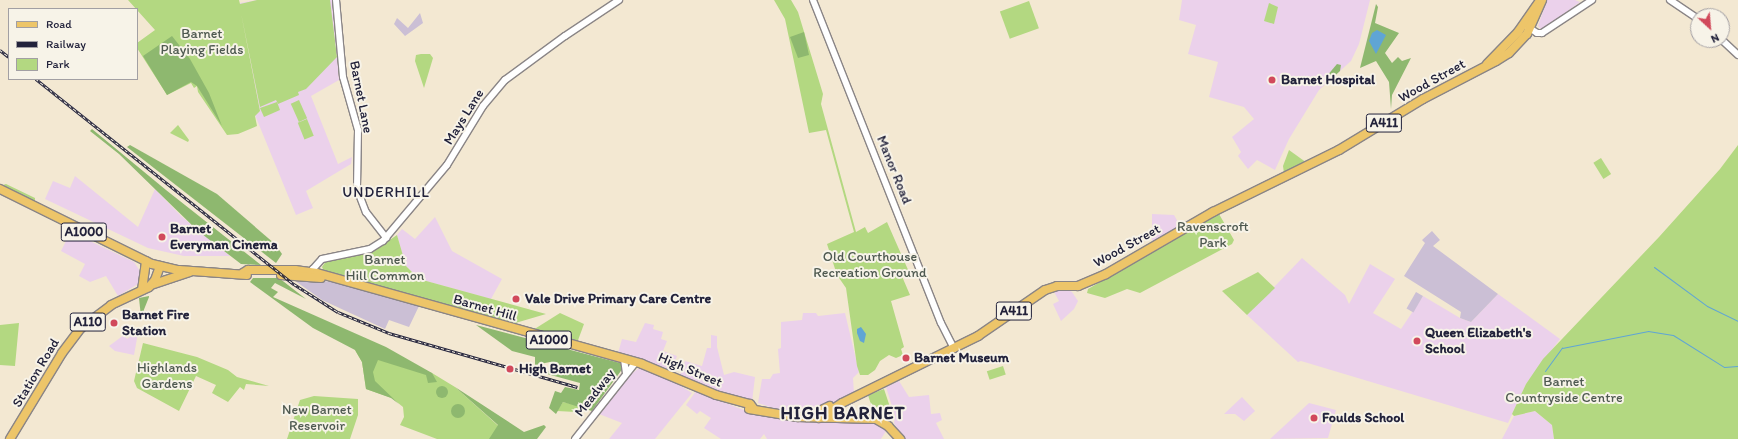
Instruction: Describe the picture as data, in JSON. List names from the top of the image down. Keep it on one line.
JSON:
{"streets":{"main road":["Wood Street","A411","A1000","Barnet Hill","A110","High Street","Station Road"],"street":["Barnet Lane","Mays Lane","Manor Road","Meadway"]},"crossings":[["Wood Street","A411"],["Wood Street","Manor Road"],["Wood Street","High Street"],["Barnet Lane","Mays Lane"],["A1000","Barnet Hill"],["Barnet Hill","A110"],["Barnet Hill","High Street"],["Barnet Hill","Meadway"],["A110","Station Road"],["High Street","Meadway"]],"districts":["UNDERHILL","HIGH BARNET"],"parks":["Barnet Playing Fields","Ravenscroft Park","Old Courthouse Recreation Ground","Barnet Hill Common","Highlands Gardens","Barnet Countryside Centre","New Barnet Reservoir"],"places":["Barnet Hospital","Barnet Everyman Cinema","Vale Drive Primary Care Centre","Barnet Fire Station","Queen Elizabeth's School","Barnet Museum","High Barnet","Foulds School"],"legend":["Road","Railway","Park"],"north":"bottom right"}
